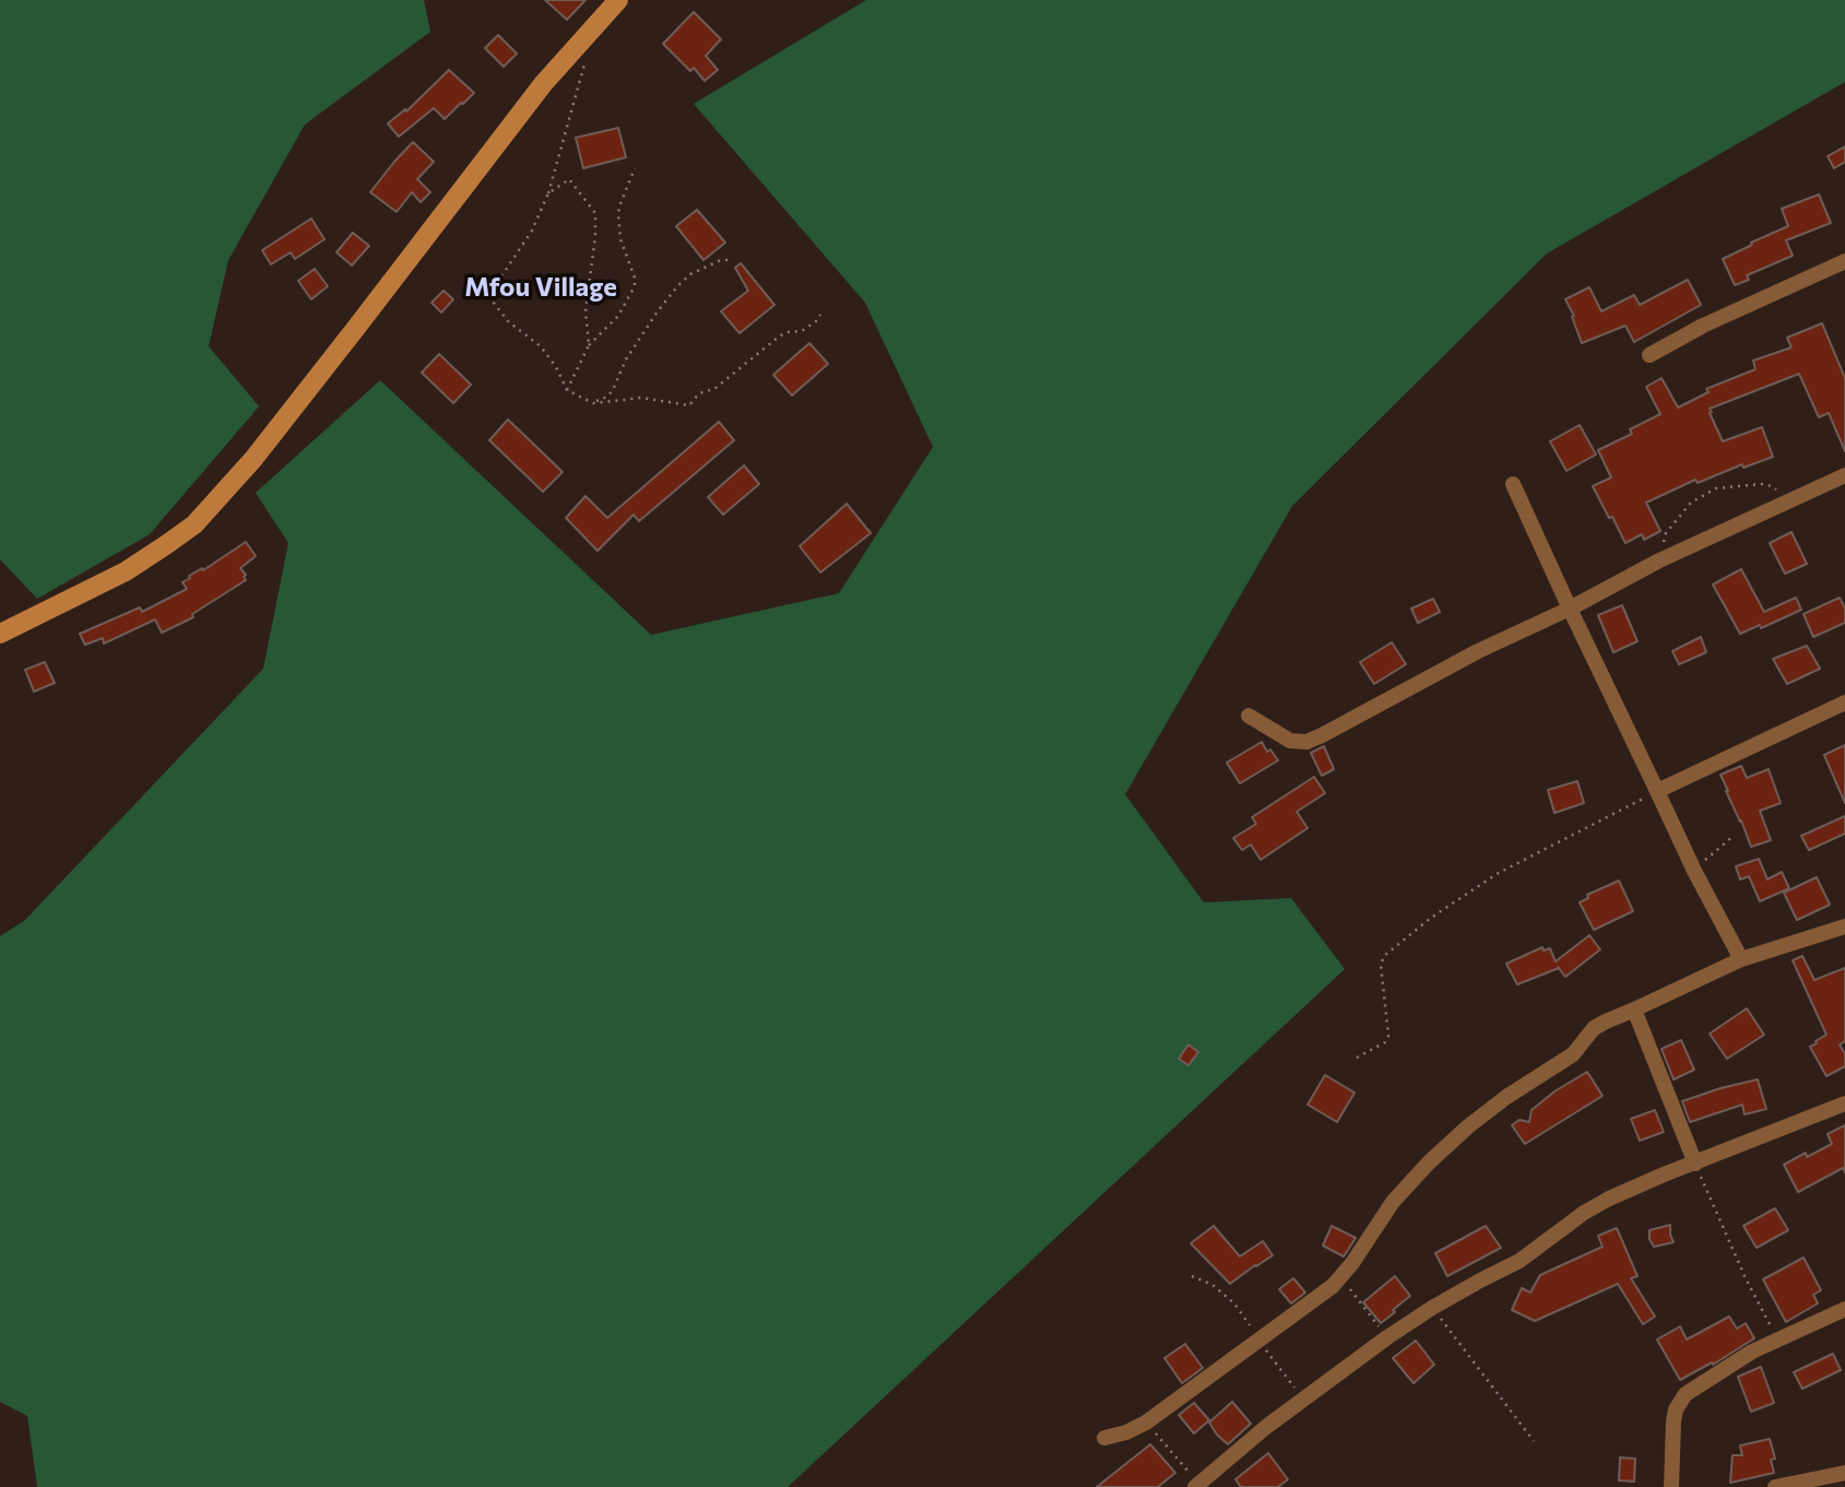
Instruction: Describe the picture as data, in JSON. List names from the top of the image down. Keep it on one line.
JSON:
{"districts":["Mfou Village"]}
